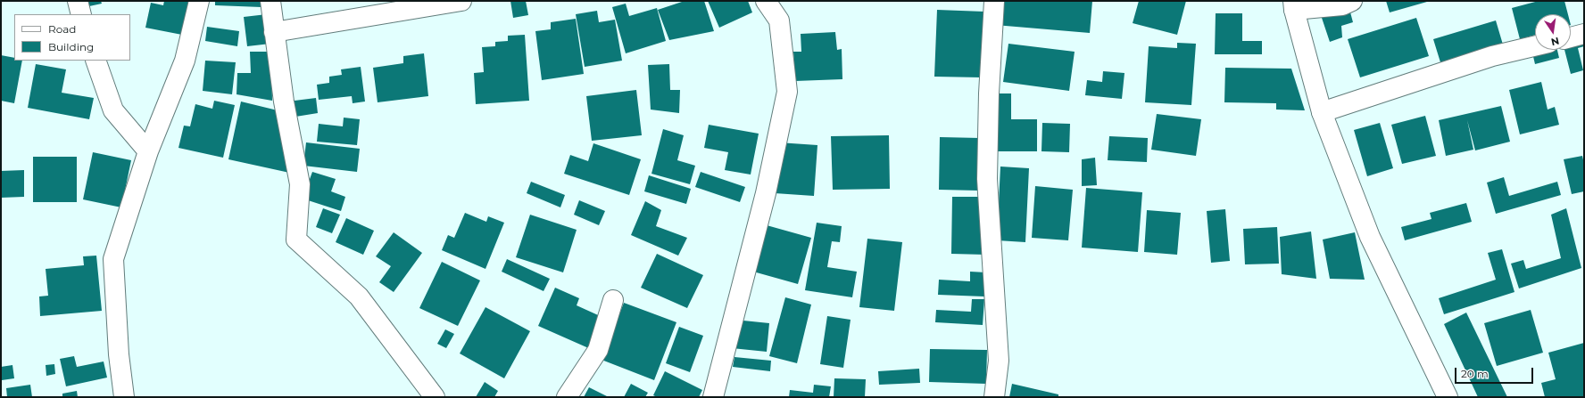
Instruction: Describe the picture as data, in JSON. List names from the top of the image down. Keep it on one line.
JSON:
{"legend":["Road","Building"],"scale_bar":"20 m","north":"bottom"}
